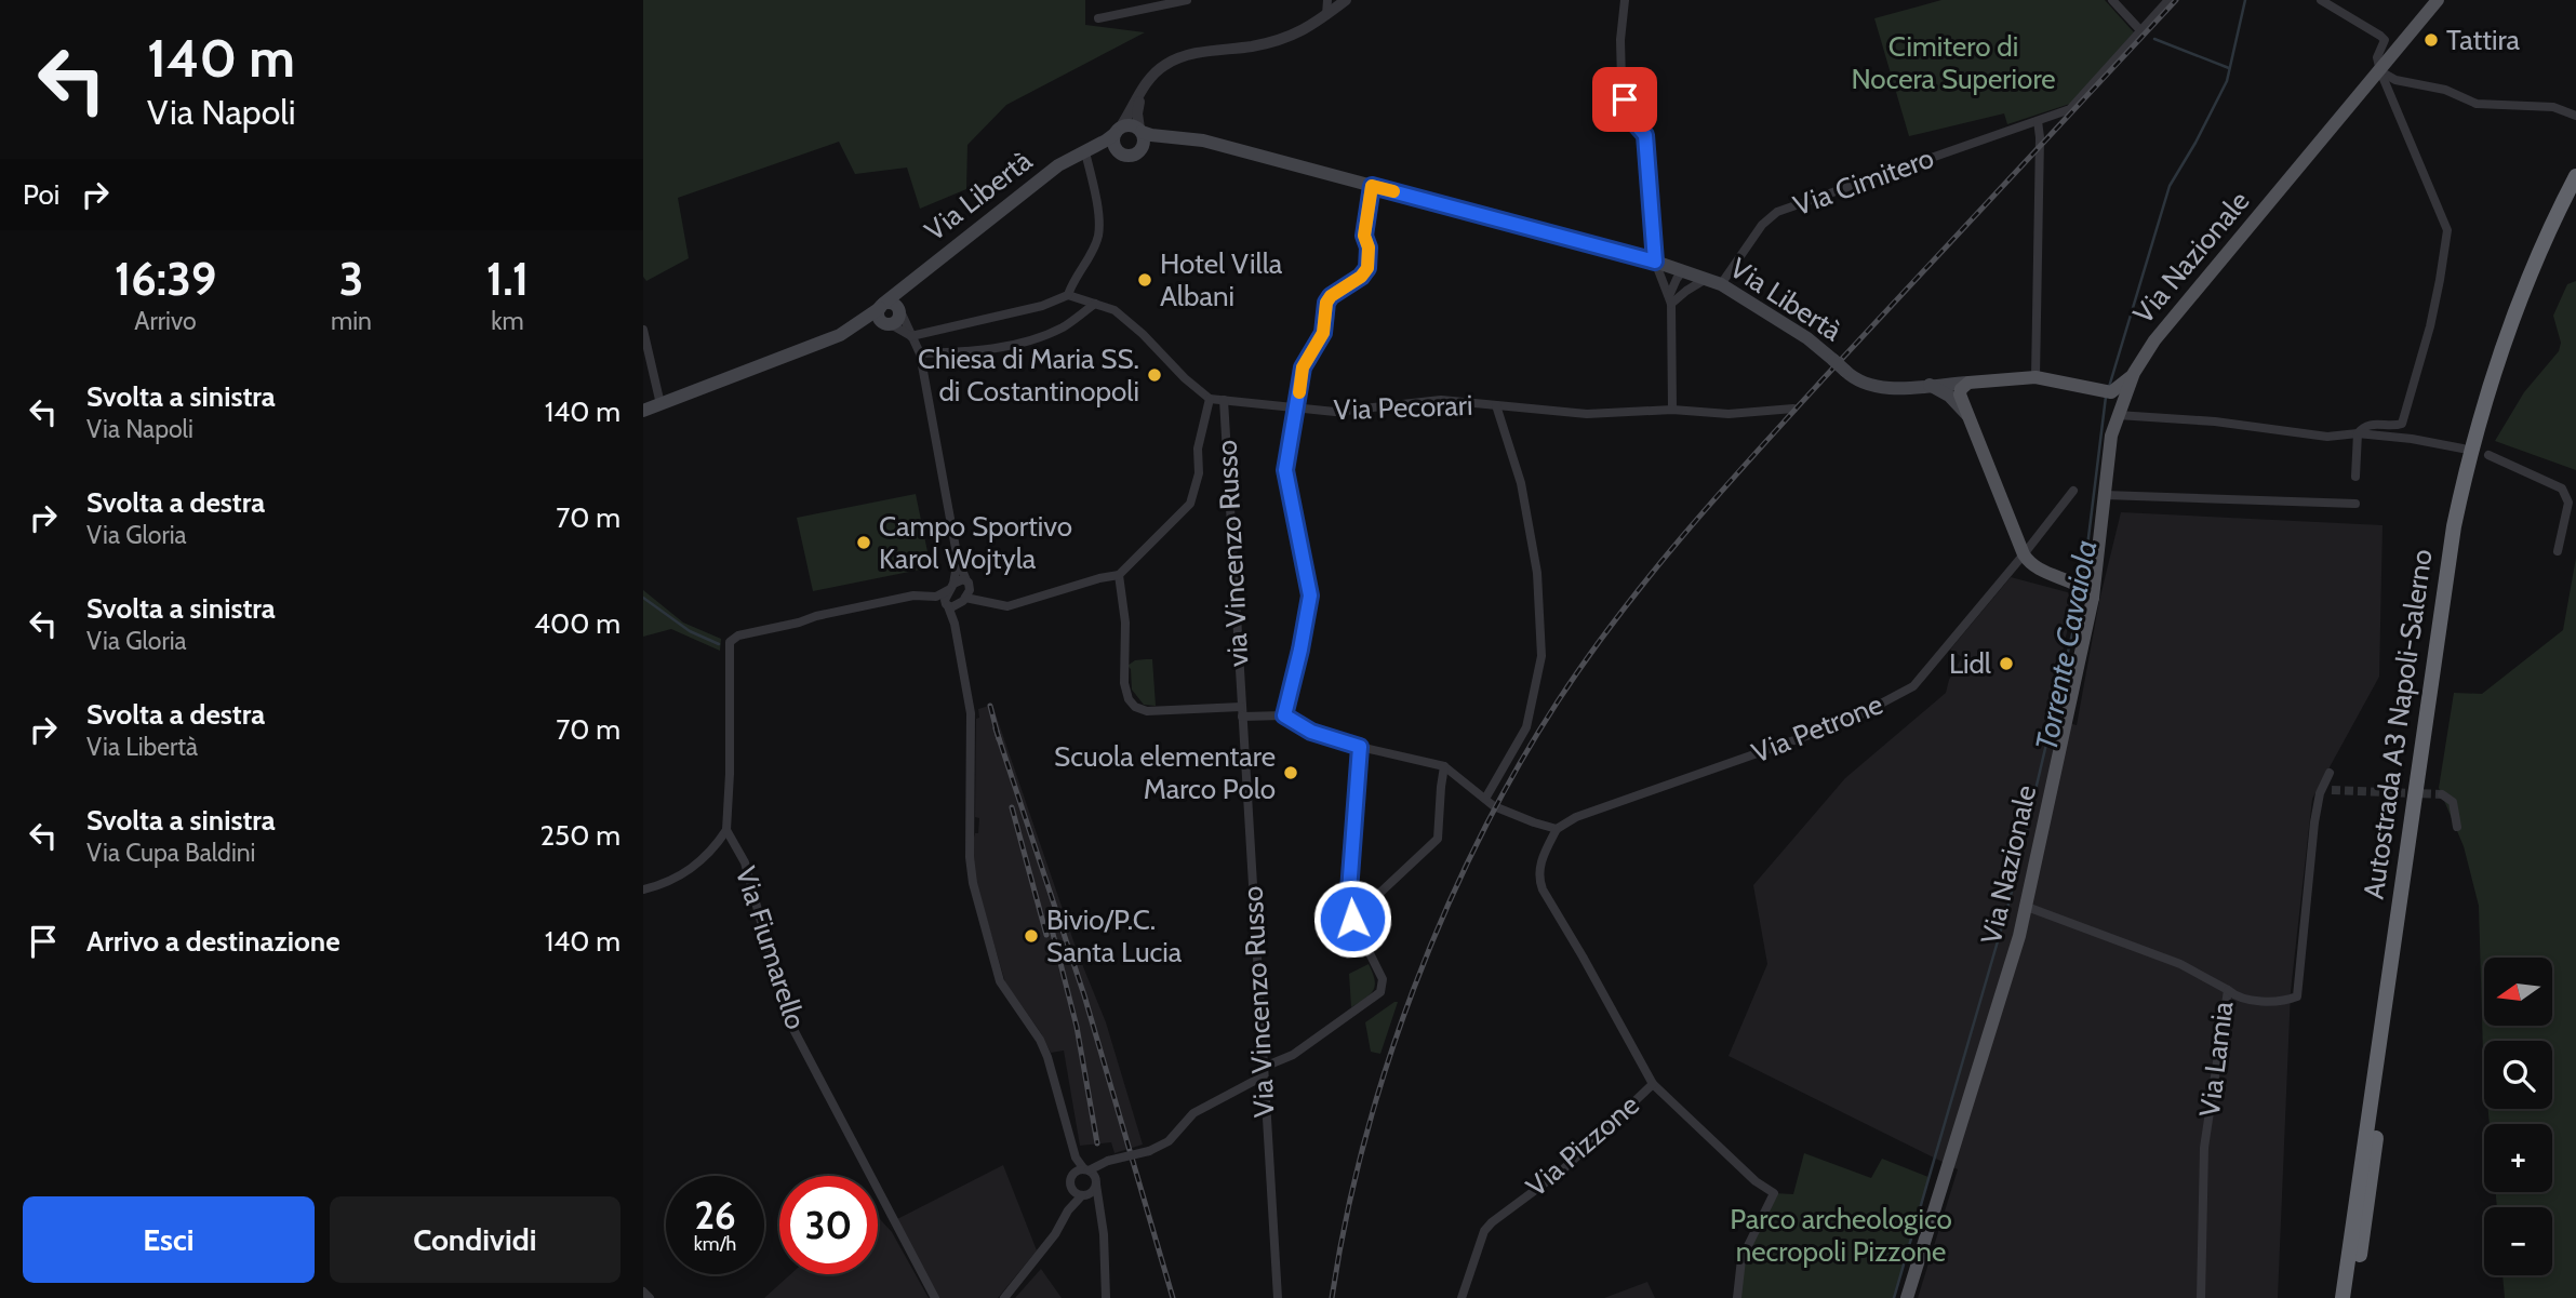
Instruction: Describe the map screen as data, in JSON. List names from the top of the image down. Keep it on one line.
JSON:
{"streets":{"highway":["Autostrada A3 Napoli-Salerno"],"main road":["Via Libertà","Via Nazionale"],"street":["Via Cimitero","Via Pecorari","via Vincenzo Russo","Via Petrone","Via Fiumarello","Via Vincenzo Russo","Via Lamia","Via Pizzone"]},"crossings":[["Via Cimitero","Via Libertà"],["Via Nazionale","Via Lamia"],["Via Pecorari","via Vincenzo Russo"],["via Vincenzo Russo","Via Vincenzo Russo"],["Via Petrone","Via Pizzone"]],"water":["Torrente Cavaiola"],"parks":["Cimitero di Nocera Superiore","Parco archeologico necropoli Pizzone"],"places":["Tattira","Hotel Villa Albani","Chiesa di Maria SS. di Costantinopoli","Campo Sportivo Karol Wojtyla","Lidl","Scuola elementare Marco Polo","Bivio/P.C. Santa Lucia"],"north":"left","page":{"turn":["140 m","Via Napoli"],"then":"Poi","eta":["16:39","Arrivo","3","min","1.1","km"],"list":[{"name":"Svolta a sinistra","note":"Via Napoli","value":"140 m"},{"name":"Svolta a destra","note":"Via Gloria","value":"70 m"},{"name":"Svolta a sinistra","note":"Via Gloria","value":"400 m"},{"name":"Svolta a destra","note":"Via Libertà","value":"70 m"},{"name":"Svolta a sinistra","note":"Via Cupa Baldini","value":"250 m"},{"name":"Arrivo a destinazione","value":"140 m"}],"map_buttons":["+","−"],"speed":"26 km/h","limit":"30","buttons":["Esci","Condividi"]}}
